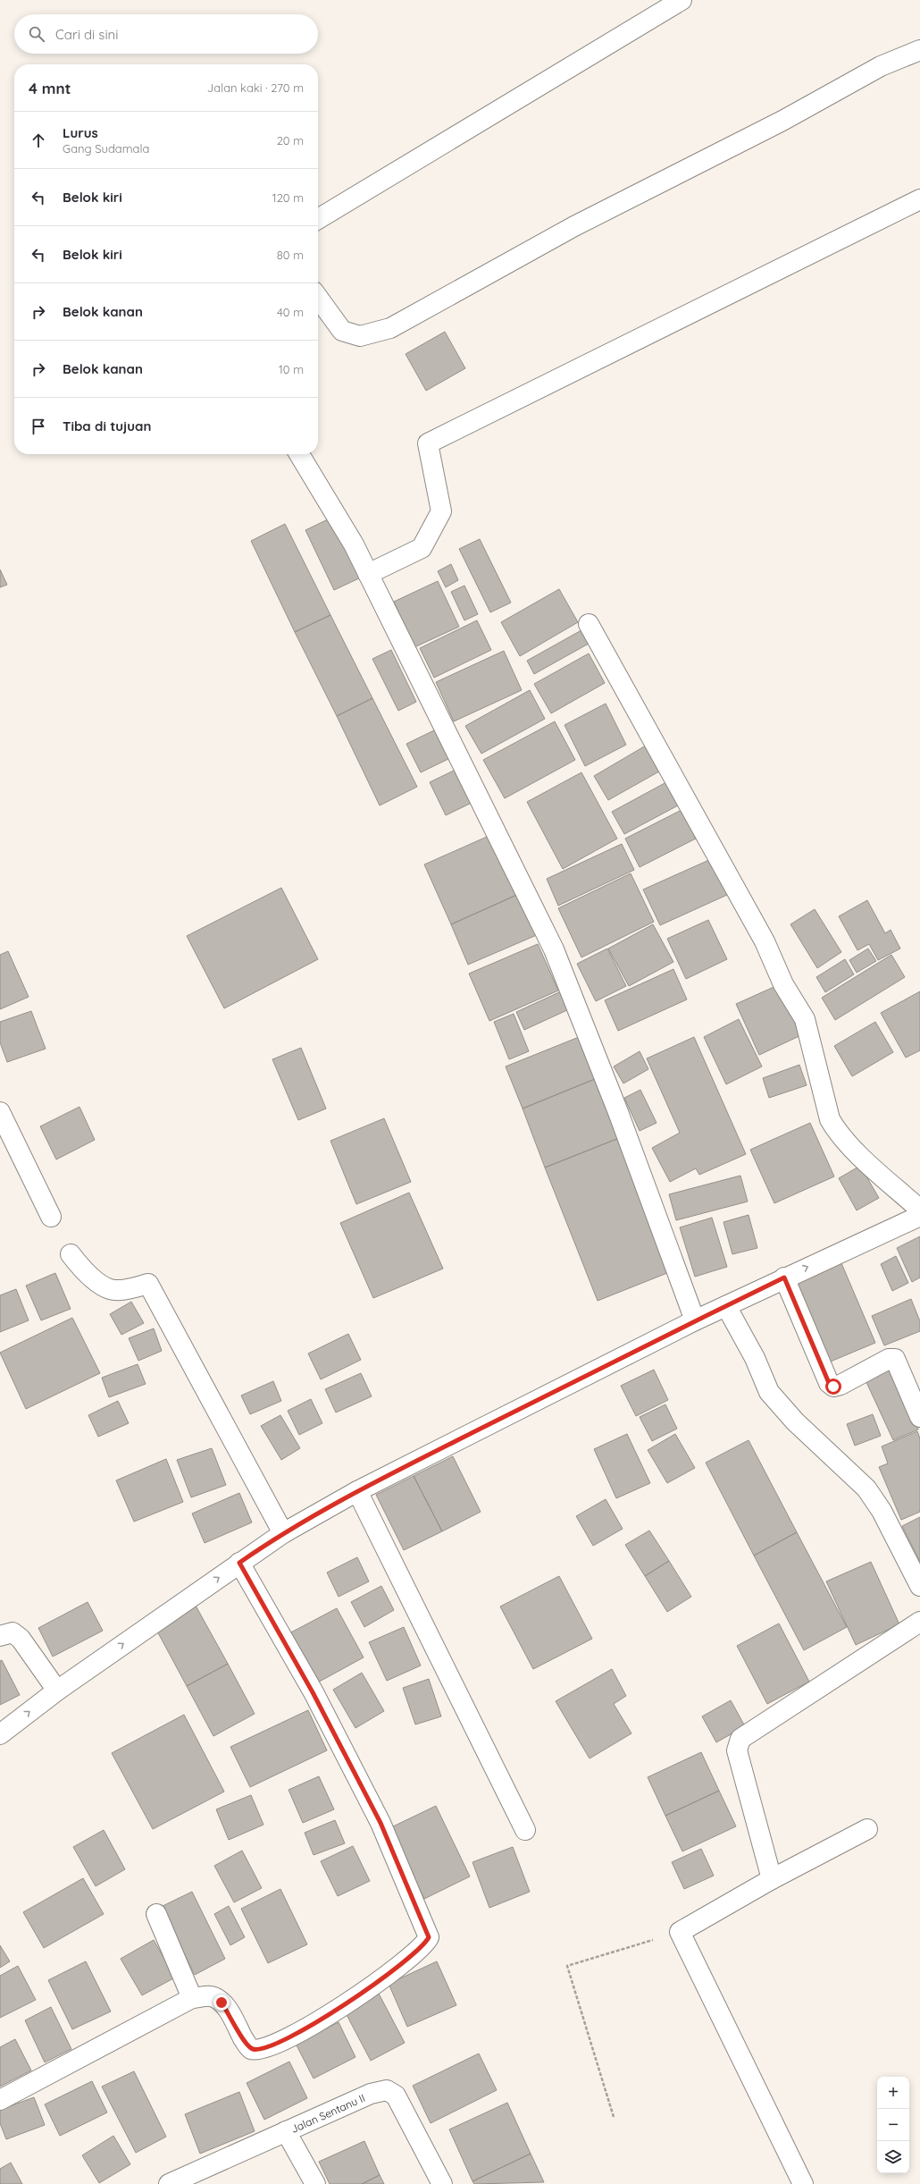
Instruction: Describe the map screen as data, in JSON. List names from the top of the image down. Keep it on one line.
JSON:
{"streets":{"street":["Jalan Sentanu II"]},"page":{"search":"Cari di sini","heading":["4 mnt","Jalan kaki · 270 m"],"list":[["Lurus","Gang Sudamala","20 m"],["Belok kiri","120 m"],["Belok kiri","80 m"],["Belok kanan","40 m"],["Belok kanan","10 m"],"Tiba di tujuan"],"map_buttons":["+","−"]}}
